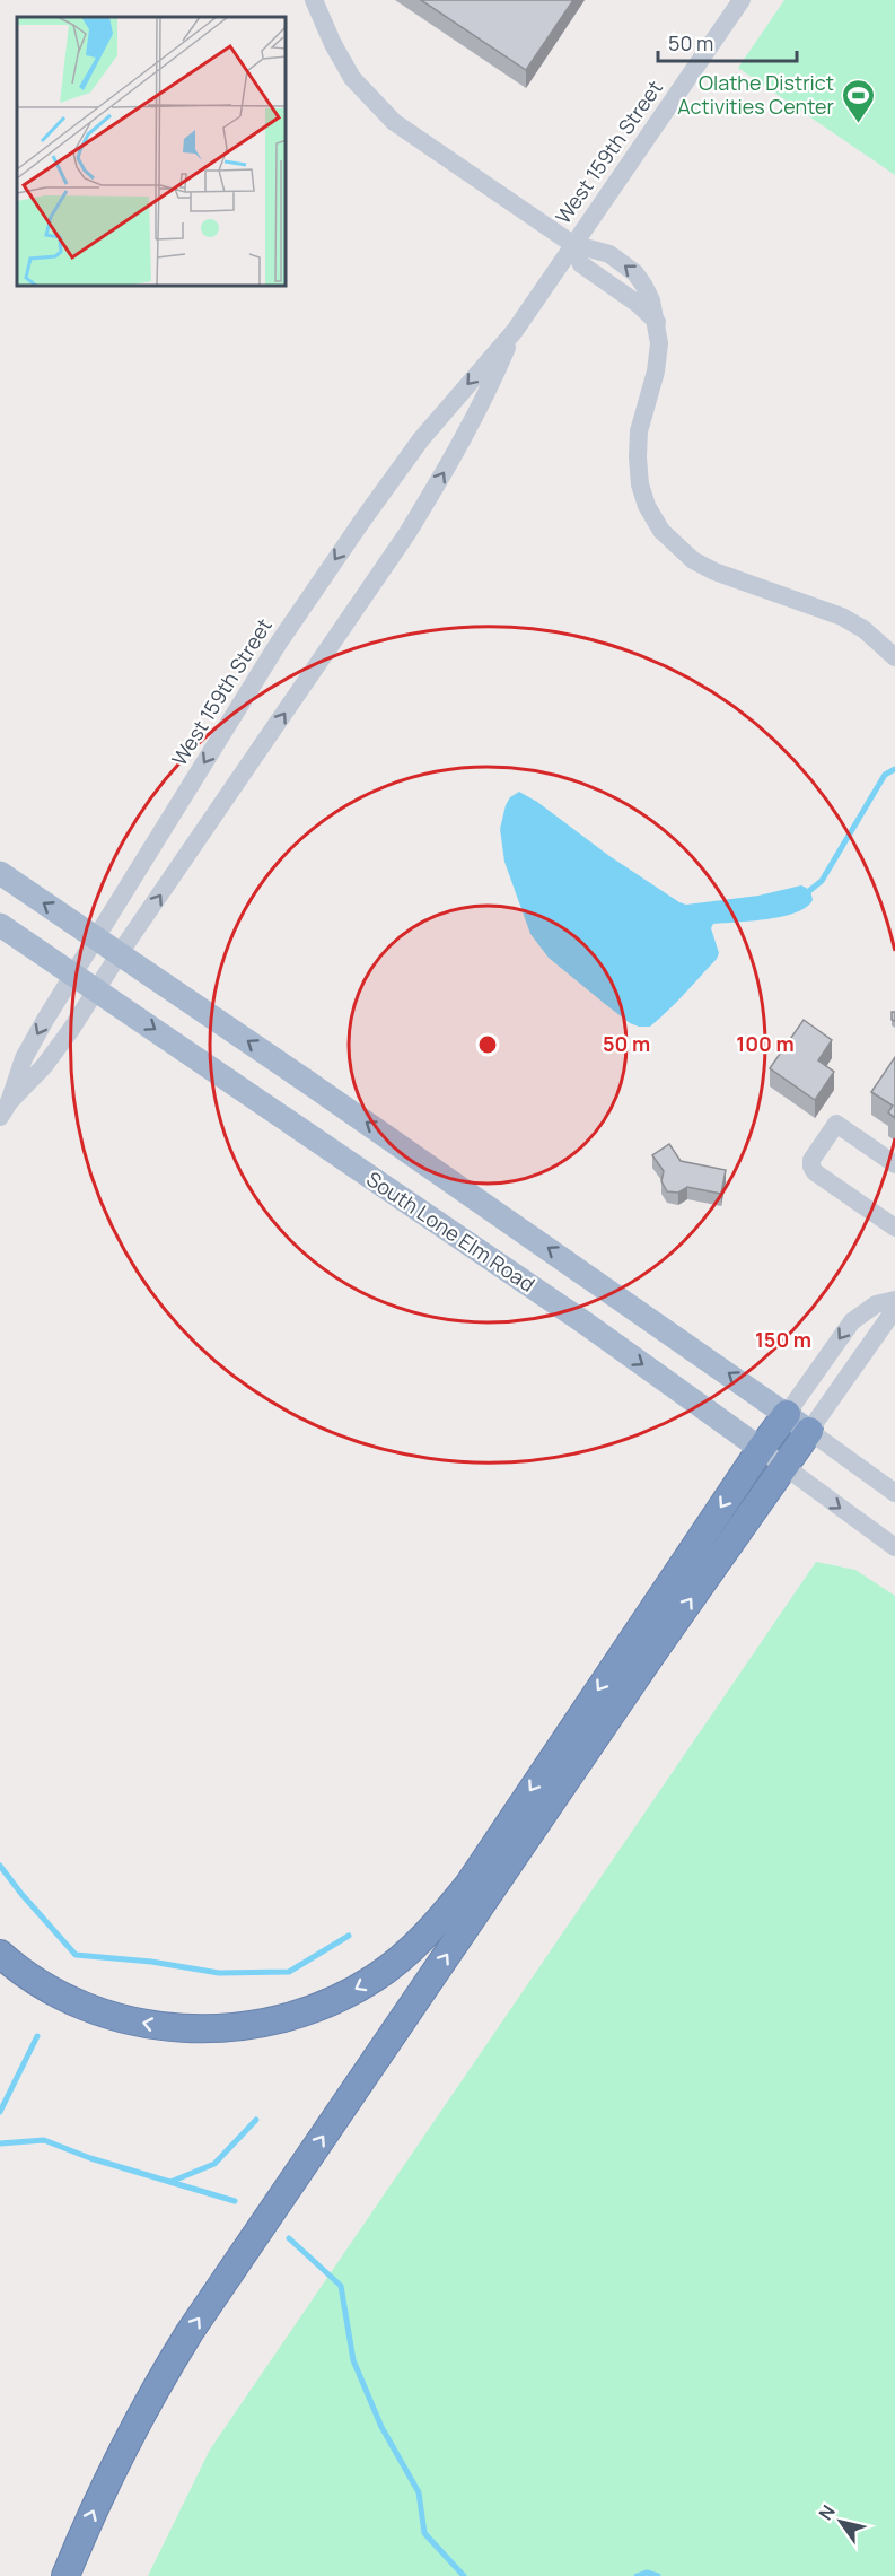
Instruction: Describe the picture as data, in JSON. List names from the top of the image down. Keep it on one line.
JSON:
{"streets":{"main road":["South Lone Elm Road"],"street":["West 159th Street"]},"crossings":[["West 159th Street","South Lone Elm Road"]],"places":{"sports":["Olathe District Activities Center"]},"scale_bar":"50 m","north":"top left","rings":["50 m","100 m","150 m"]}
